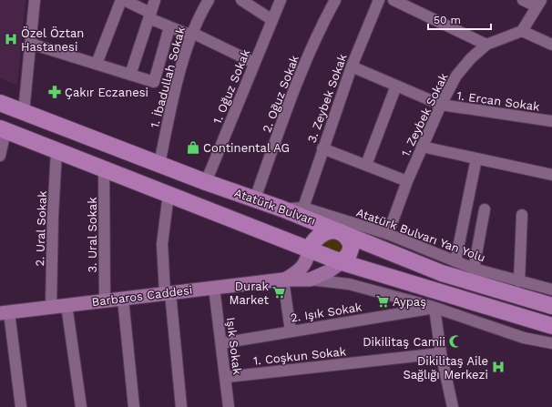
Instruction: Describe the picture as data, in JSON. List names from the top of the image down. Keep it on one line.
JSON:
{"streets":{"highway":["Atatürk Bulvarı"],"main road":["Barbaros Caddesi"],"street":["1. İbadullah Sokak","1. Oğuz Sokak","2. Oğuz Sokak","3. Zeybek Sokak","1. Ercan Sokak","1. Zeybek Sokak","2. Ural Sokak","3. Ural Sokak","Atatürk Bulvarı Yan Yolu","2. Işık Sokak","Işık Sokak","1. Coşkun Sokak"]},"crossings":[["1. İbadullah Sokak","Atatürk Bulvarı"],["1. Oğuz Sokak","Atatürk Bulvarı"],["2. Oğuz Sokak","Atatürk Bulvarı"],["3. Zeybek Sokak","1. Ercan Sokak"],["3. Zeybek Sokak","Atatürk Bulvarı Yan Yolu"],["1. Ercan Sokak","1. Zeybek Sokak"],["1. Zeybek Sokak","Atatürk Bulvarı Yan Yolu"],["Atatürk Bulvarı","Atatürk Bulvarı Yan Yolu"],["2. Ural Sokak","Barbaros Caddesi"],["3. Ural Sokak","Barbaros Caddesi"],["Barbaros Caddesi","Işık Sokak"],["2. Işık Sokak","Işık Sokak"],["Işık Sokak","1. Coşkun Sokak"]],"places":{"hospital":["Özel Öztan Hastanesi","Dikilitaş Aile Sağlığı Merkezi"],"pharmacy":["Çakır Eczanesi"],"shop":["Continental AG"],"supermarket":["Durak Market","Aypaş"],"mosque":["Dikilitaş Camii"]},"scale_bar":"50 m"}
